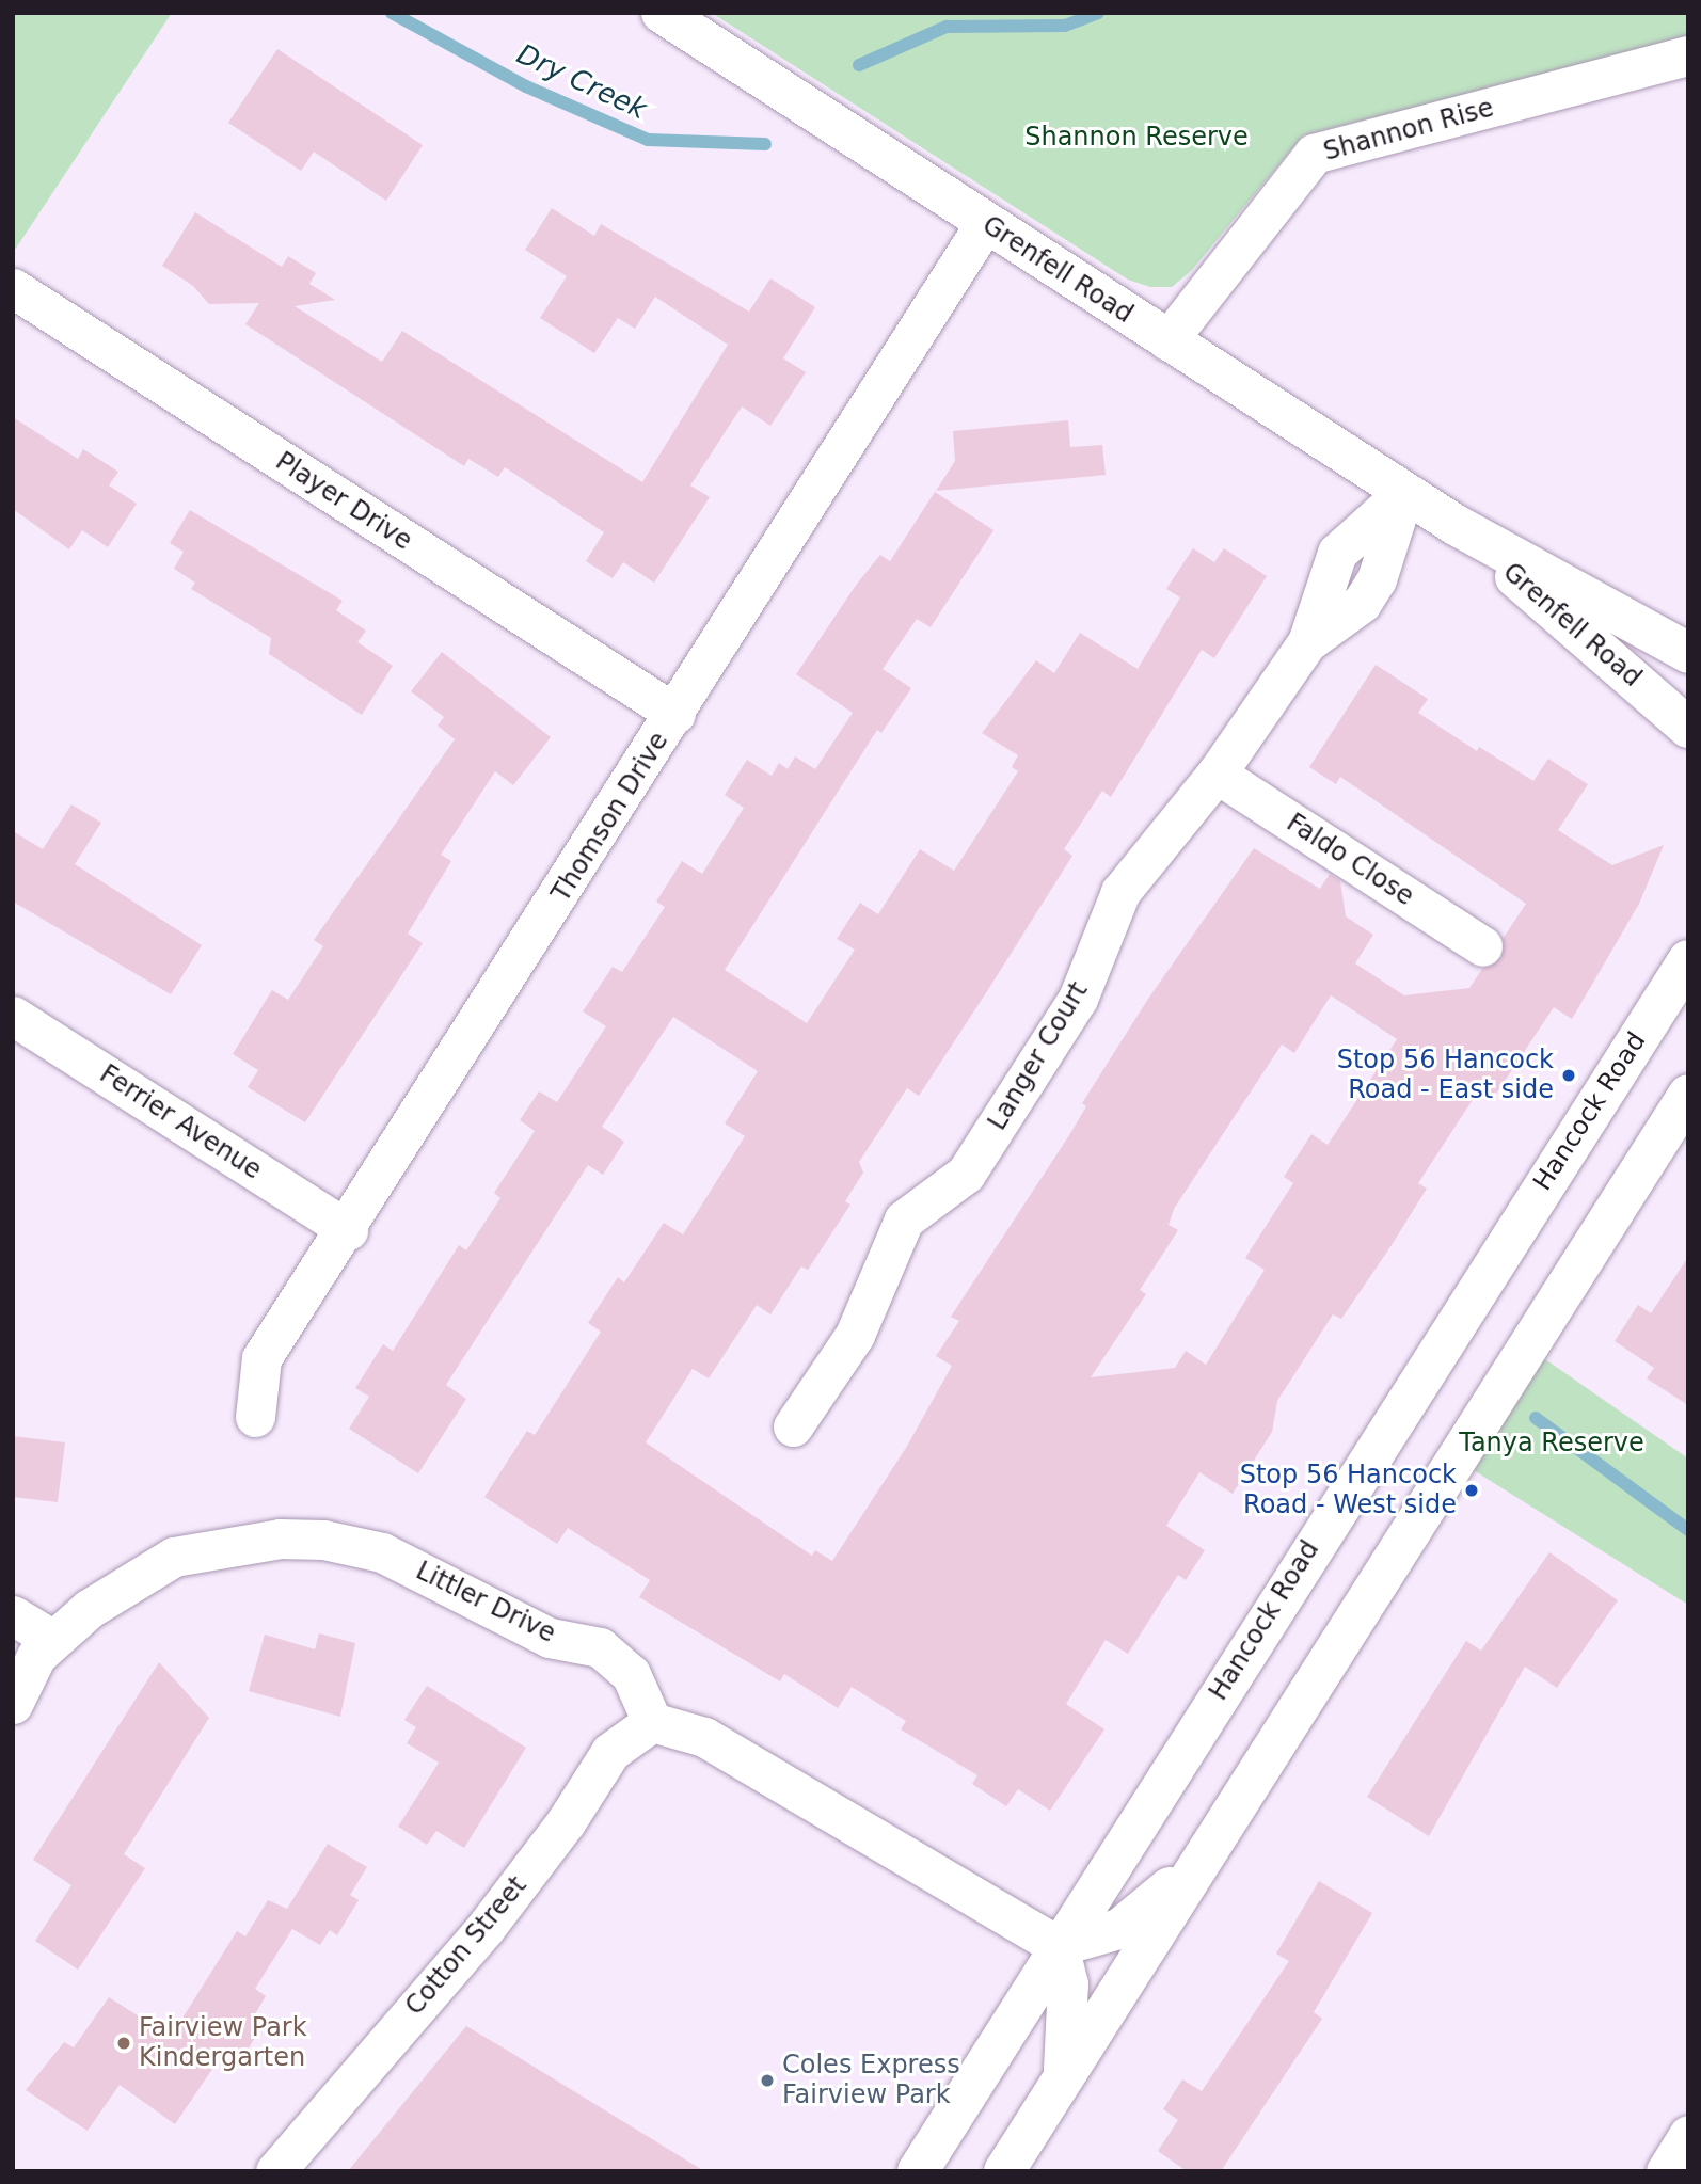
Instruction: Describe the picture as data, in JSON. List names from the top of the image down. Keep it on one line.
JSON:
{"streets":{"main road":["Grenfell Road","Hancock Road"],"street":["Shannon Rise","Player Drive","Thomson Drive","Faldo Close","Langer Court","Ferrier Avenue","Littler Drive","Cotton Street"]},"crossings":[["Shannon Rise","Grenfell Road"],["Grenfell Road","Thomson Drive"],["Grenfell Road","Langer Court"],["Player Drive","Thomson Drive"],["Thomson Drive","Ferrier Avenue"],["Faldo Close","Langer Court"],["Littler Drive","Cotton Street"]],"water":["Dry Creek"],"parks":["Shannon Reserve","Tanya Reserve"],"places":["Stop 56 Hancock Road - East side","Stop 56 Hancock Road - West side","Fairview Park Kindergarten","Coles Express Fairview Park"]}
